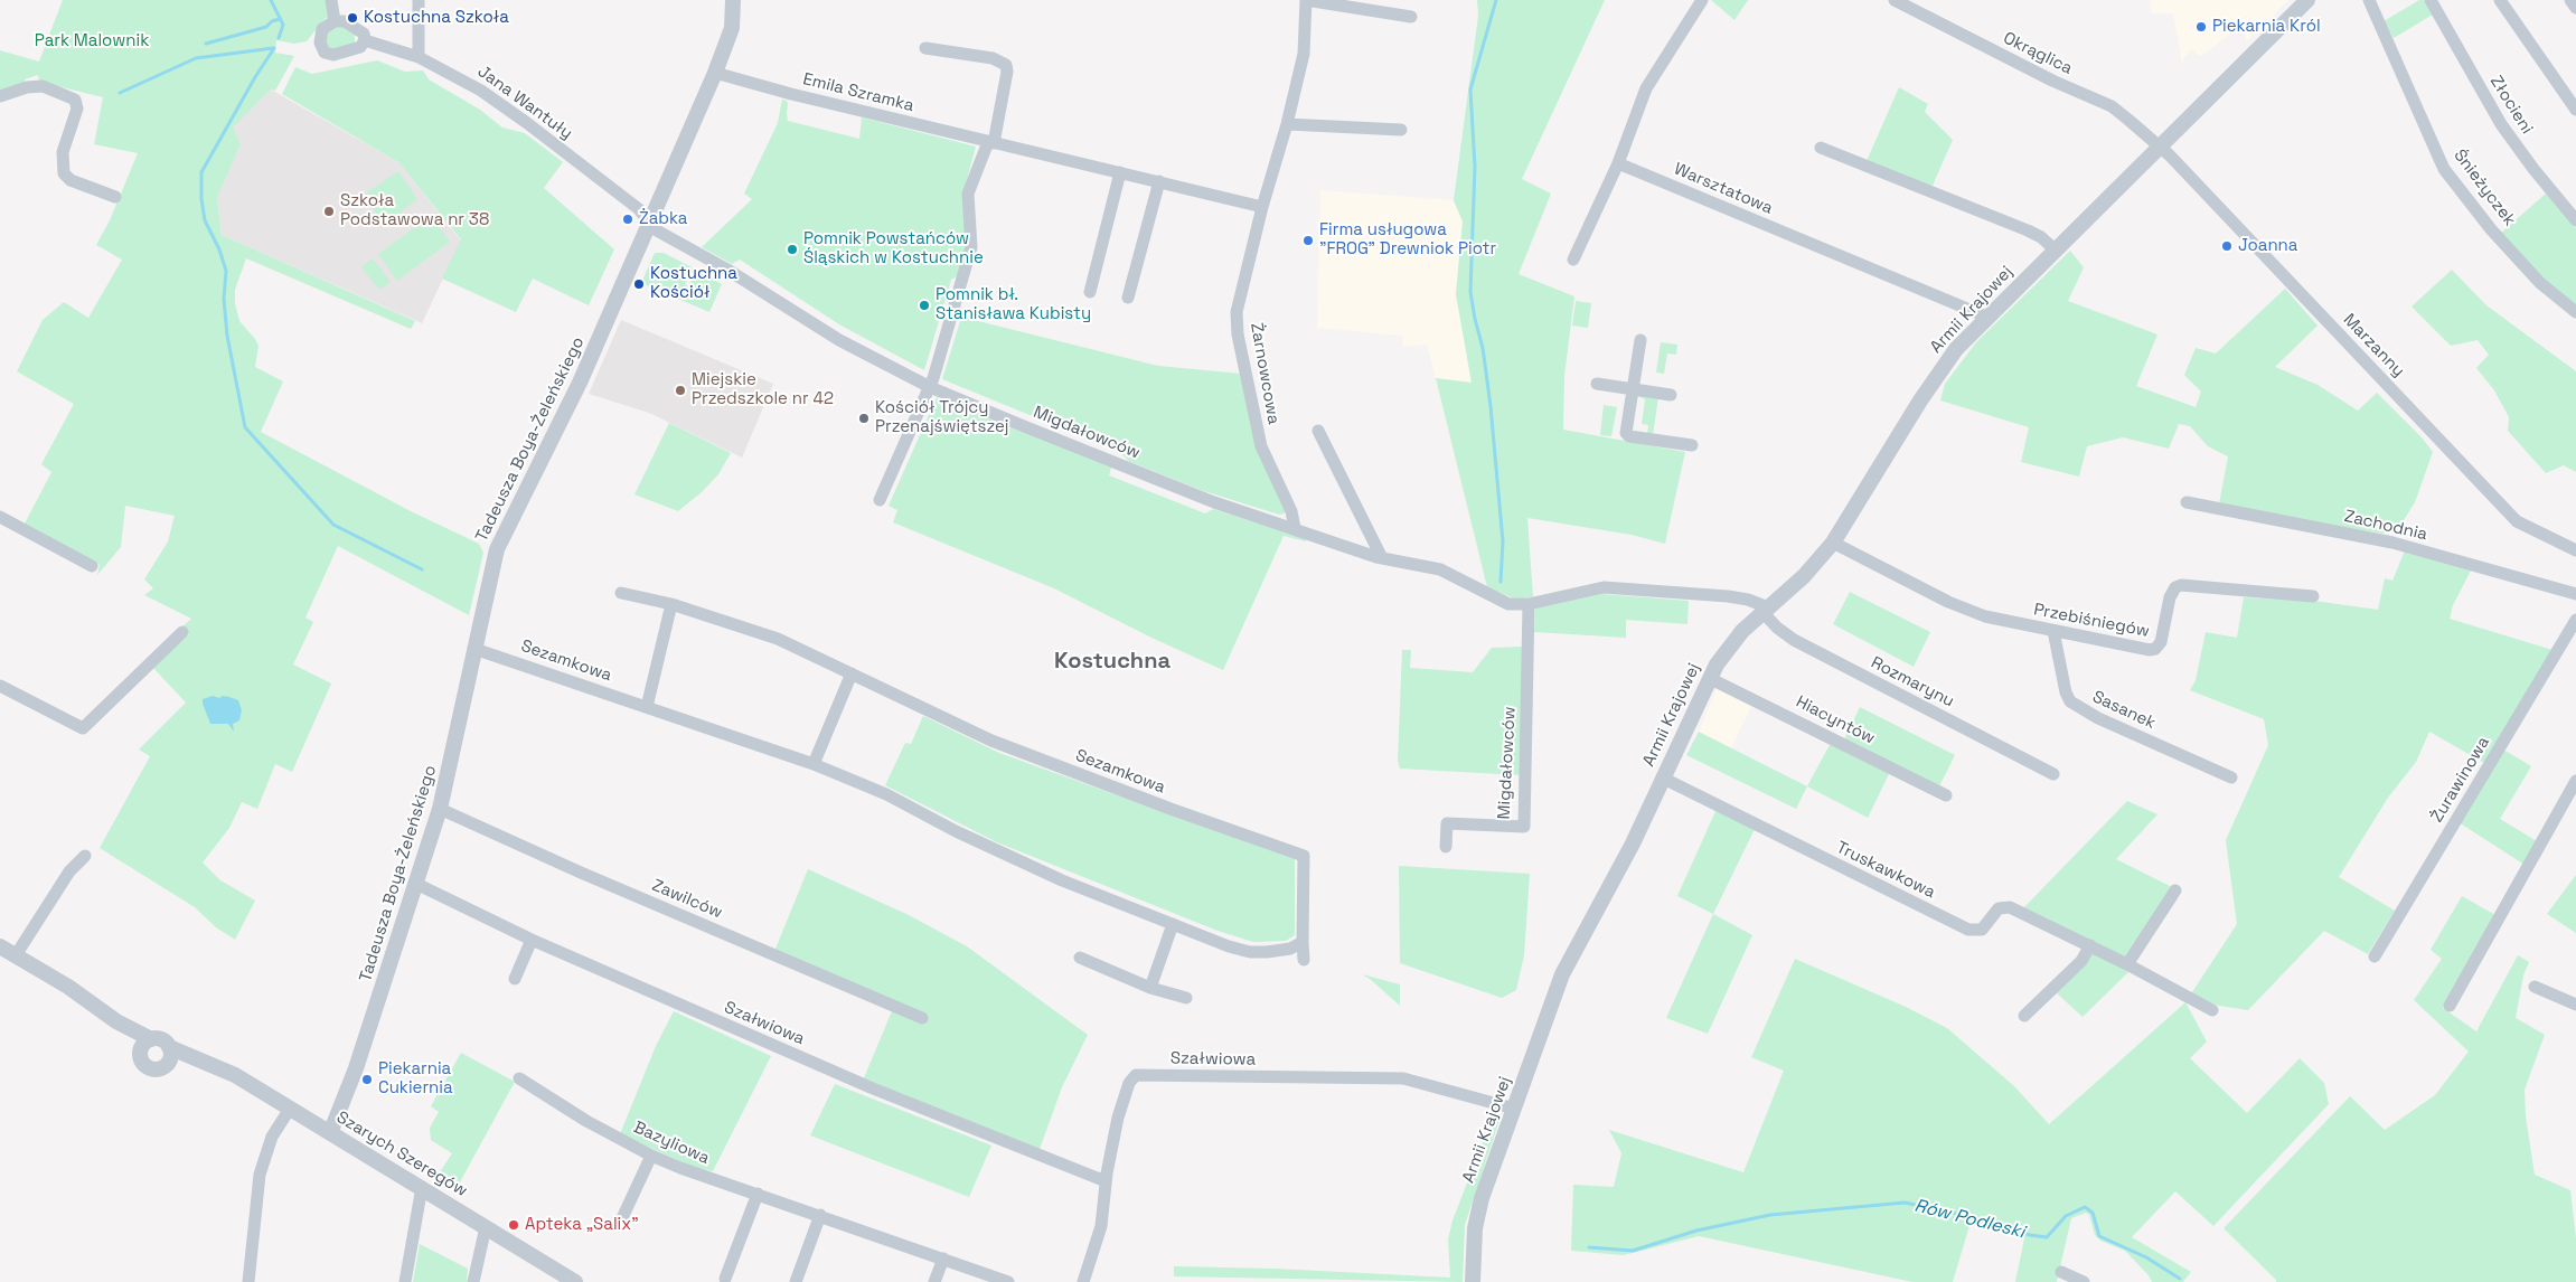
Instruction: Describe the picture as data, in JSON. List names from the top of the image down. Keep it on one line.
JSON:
{"streets":{"street":["Okrąglica","Emila Szramka","Jana Wantuły","Złocieni","Śnieżyczek","Warsztatowa","Armii Krajowej","Marzanny","Żarnowcowa","Migdałowców","Tadeusza Boya-Żeleńskiego","Zachodnia","Przebiśniegów","Sezamkowa","Rozmarynu","Sasanek","Hiacyntów","Żurawinowa","Truskawkowa","Zawilców","Szałwiowa","Bazyliowa","Szarych Szeregów"]},"crossings":[["Okrąglica","Armii Krajowej"],["Okrąglica","Marzanny"],["Emila Szramka","Żarnowcowa"],["Emila Szramka","Tadeusza Boya-Żeleńskiego"],["Jana Wantuły","Migdałowców"],["Jana Wantuły","Tadeusza Boya-Żeleńskiego"],["Warsztatowa","Armii Krajowej"],["Armii Krajowej","Marzanny"],["Armii Krajowej","Migdałowców"],["Armii Krajowej","Przebiśniegów"],["Armii Krajowej","Rozmarynu"],["Armii Krajowej","Hiacyntów"],["Armii Krajowej","Truskawkowa"],["Armii Krajowej","Szałwiowa"],["Żarnowcowa","Migdałowców"],["Migdałowców","Tadeusza Boya-Żeleńskiego"],["Migdałowców","Rozmarynu"],["Tadeusza Boya-Żeleńskiego","Sezamkowa"],["Tadeusza Boya-Żeleńskiego","Zawilców"],["Tadeusza Boya-Żeleńskiego","Szałwiowa"],["Tadeusza Boya-Żeleńskiego","Szarych Szeregów"],["Przebiśniegów","Sasanek"]],"districts":["Kostuchna"],"water":["Rów Podleski"],"parks":["Park Malownik"],"places":["Kostuchna Szkoła","Piekarnia Król","Szkoła Podstawowa nr 38","Żabka","Firma usługowa \"FROG\" Drewniok Piotr","Joanna","Pomnik Powstańców Śląskich w Kostuchnie","Kostuchna Kościół","Pomnik bł. Stanisława Kubisty","Miejskie Przedszkole nr 42","Kościół Trójcy Przenajświętszej","Piekarnia Cukiernia","Apteka „Salix”"]}
